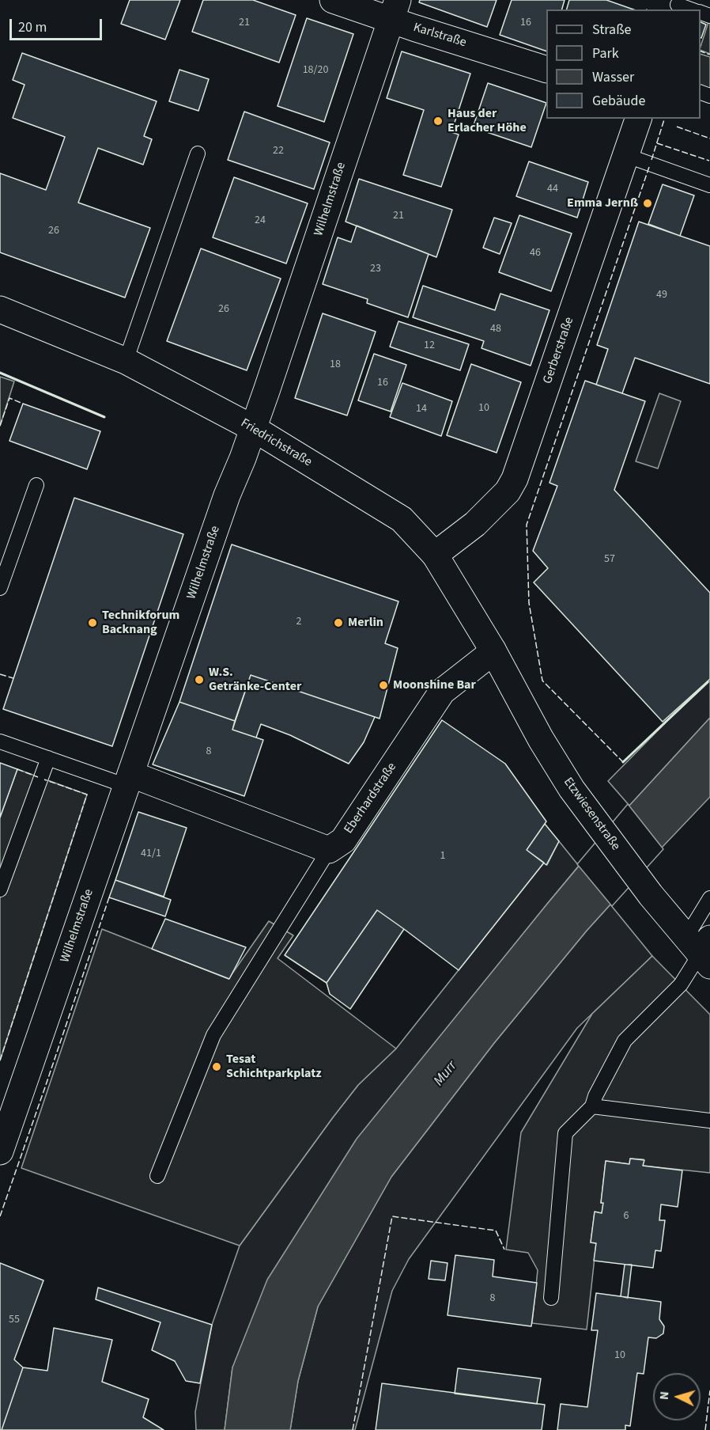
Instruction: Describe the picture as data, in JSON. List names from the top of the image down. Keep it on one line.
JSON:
{"streets":{"street":["Karlstraße","Wilhelmstraße","Gerberstraße","Friedrichstraße","Eberhardstraße","Etzwiesenstraße"]},"crossings":[["Karlstraße","Wilhelmstraße"],["Wilhelmstraße","Friedrichstraße"],["Gerberstraße","Friedrichstraße"],["Friedrichstraße","Eberhardstraße"],["Friedrichstraße","Etzwiesenstraße"],["Eberhardstraße","Etzwiesenstraße"]],"water":["Murr"],"places":["Haus der Erlacher Höhe","Emma Jernß","Technikforum Backnang","Merlin","W.S. Getränke-Center","Moonshine Bar","Tesat Schichtparkplatz"],"house_numbers":["21","16","18/20","22","44","21","24","26","46","23","49","26","48","12","18","16","10","14","57","2","8","41/1","1","6","8","55","10"],"legend":["Straße","Park","Wasser","Gebäude"],"scale_bar":"20 m","north":"left"}
